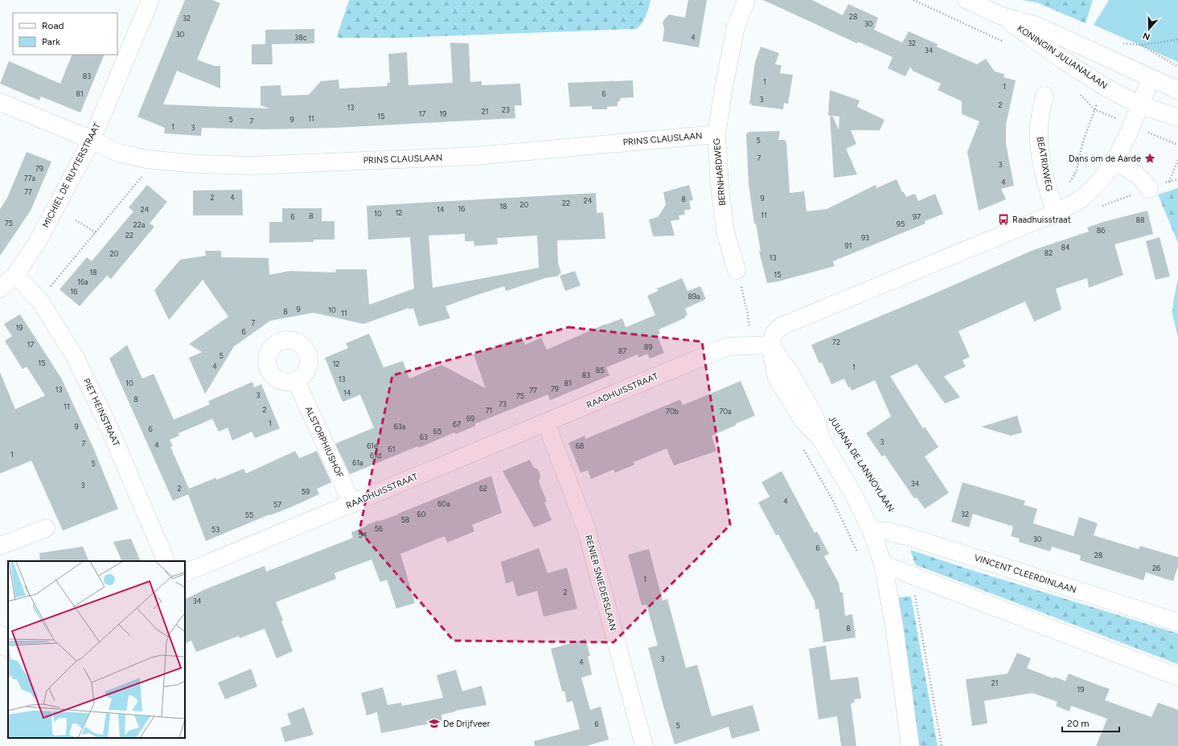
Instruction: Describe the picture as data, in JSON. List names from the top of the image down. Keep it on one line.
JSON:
{"streets":{"street":["KONINGIN JULIANALAAN","PRINS CLAUSLAAN","BEATRIXWEG","BERNHARDWEG","MICHIEL DE RUYTERSTRAAT","RAADHUISSTRAAT","PIET HEINSTRAAT","ALSTORPHIUSHOF","JULIANA DE LANNOYLAAN","VINCENT CLEERDINLAAN","RENIER SNIEDERSLAAN"]},"crossings":[["PRINS CLAUSLAAN","BERNHARDWEG"],["PRINS CLAUSLAAN","MICHIEL DE RUYTERSTRAAT"],["MICHIEL DE RUYTERSTRAAT","PIET HEINSTRAAT"],["RAADHUISSTRAAT","ALSTORPHIUSHOF"],["RAADHUISSTRAAT","JULIANA DE LANNOYLAAN"],["RAADHUISSTRAAT","RENIER SNIEDERSLAAN"],["JULIANA DE LANNOYLAAN","VINCENT CLEERDINLAAN"]],"places":{"place":["Dans om de Aarde"],"bus stop":["Raadhuisstraat"],"school or university":["De Drijfveer"]},"house_numbers":["28","32","30","30","38c","4","32","34","83","1","1","81","6","3","2","13","23","21","17","19","15","11","5","9","7","1","3","5","7","3","79","77a","4","77","2","4","9","8","24","22","20","18","16","24","14","12","10","11","8","6","97","88","75","95","22a","86","22","93","91","84","82","20","13","18","15","16a","16","89a","9","10","8","11","7","19","6","72","17","89","87","5","15","12","4","1","85","83","13","10","81","79","13","77","14","3","75","8","73","11","2","71","70b","70a","69","1","67","9","63a","6","65","63","3","7","4","61e","68","61","1","61d","61a","5","34","3","2","62","59","4","60a","57","60","32","55","58","56","53","54","30","6","28","26","1","2","34","8","3","4","21","19","6","5"],"legend":["Road","Park"],"scale_bar":"20 m","north":"bottom"}
